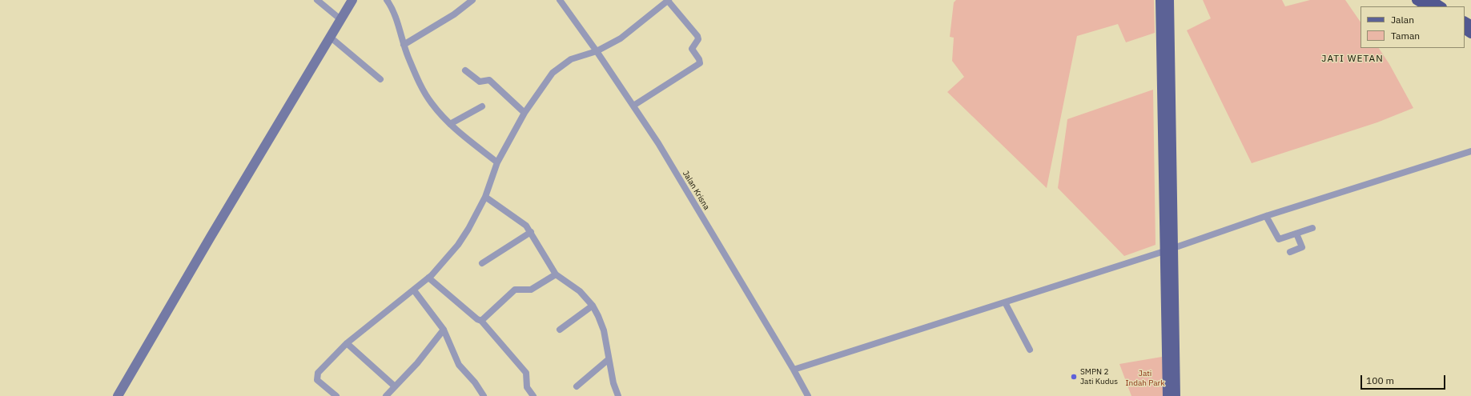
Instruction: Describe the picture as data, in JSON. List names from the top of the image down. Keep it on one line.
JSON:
{"streets":{"street":["Jalan Krisna"]},"districts":["JATI WETAN"],"parks":["Jati Indah Park"],"places":["SMPN 2 Jati Kudus"],"legend":["Jalan","Taman"],"scale_bar":"100 m"}
